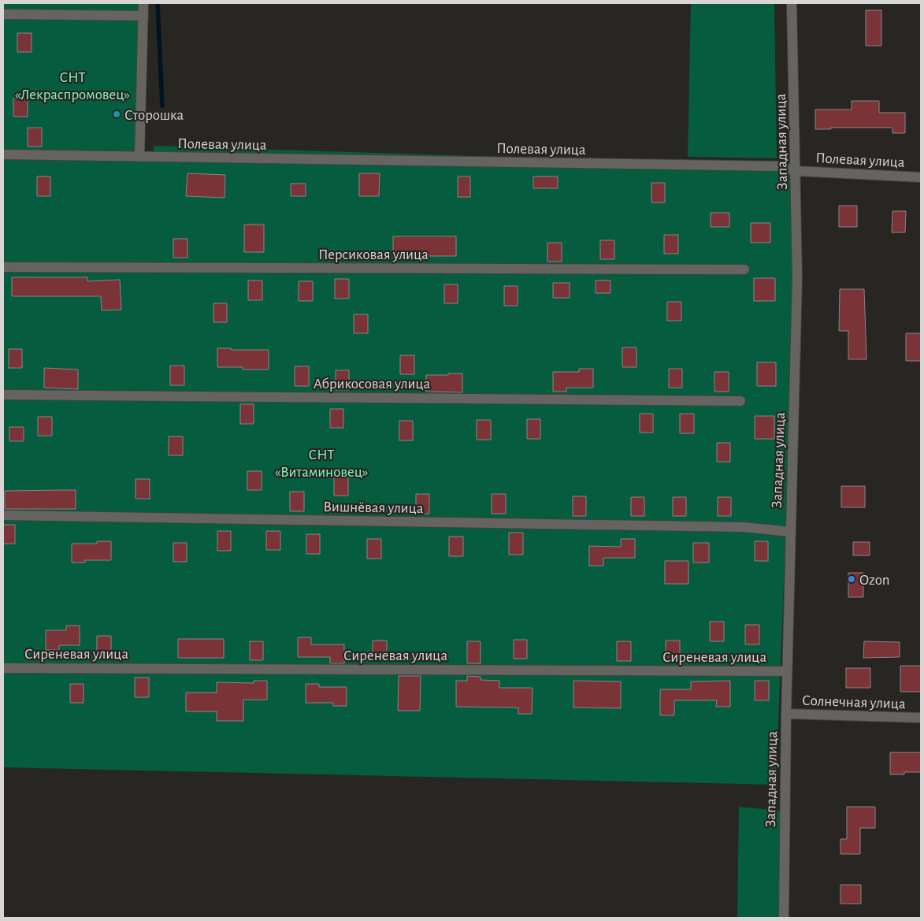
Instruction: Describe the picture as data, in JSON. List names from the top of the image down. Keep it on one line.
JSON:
{"streets":{"street":["Западная улица","Полевая улица","Персиковая улица","Абрикосовая улица","Вишнёвая улица","Сиреневая улица","Солнечная улица"]},"crossings":[["Западная улица","Полевая улица"],["Западная улица","Вишнёвая улица"],["Западная улица","Сиреневая улица"],["Западная улица","Солнечная улица"]],"parks":["СНТ «Лекраспромовец»","СНТ «Витаминовец»"],"places":["Сторошка","Ozon"]}
